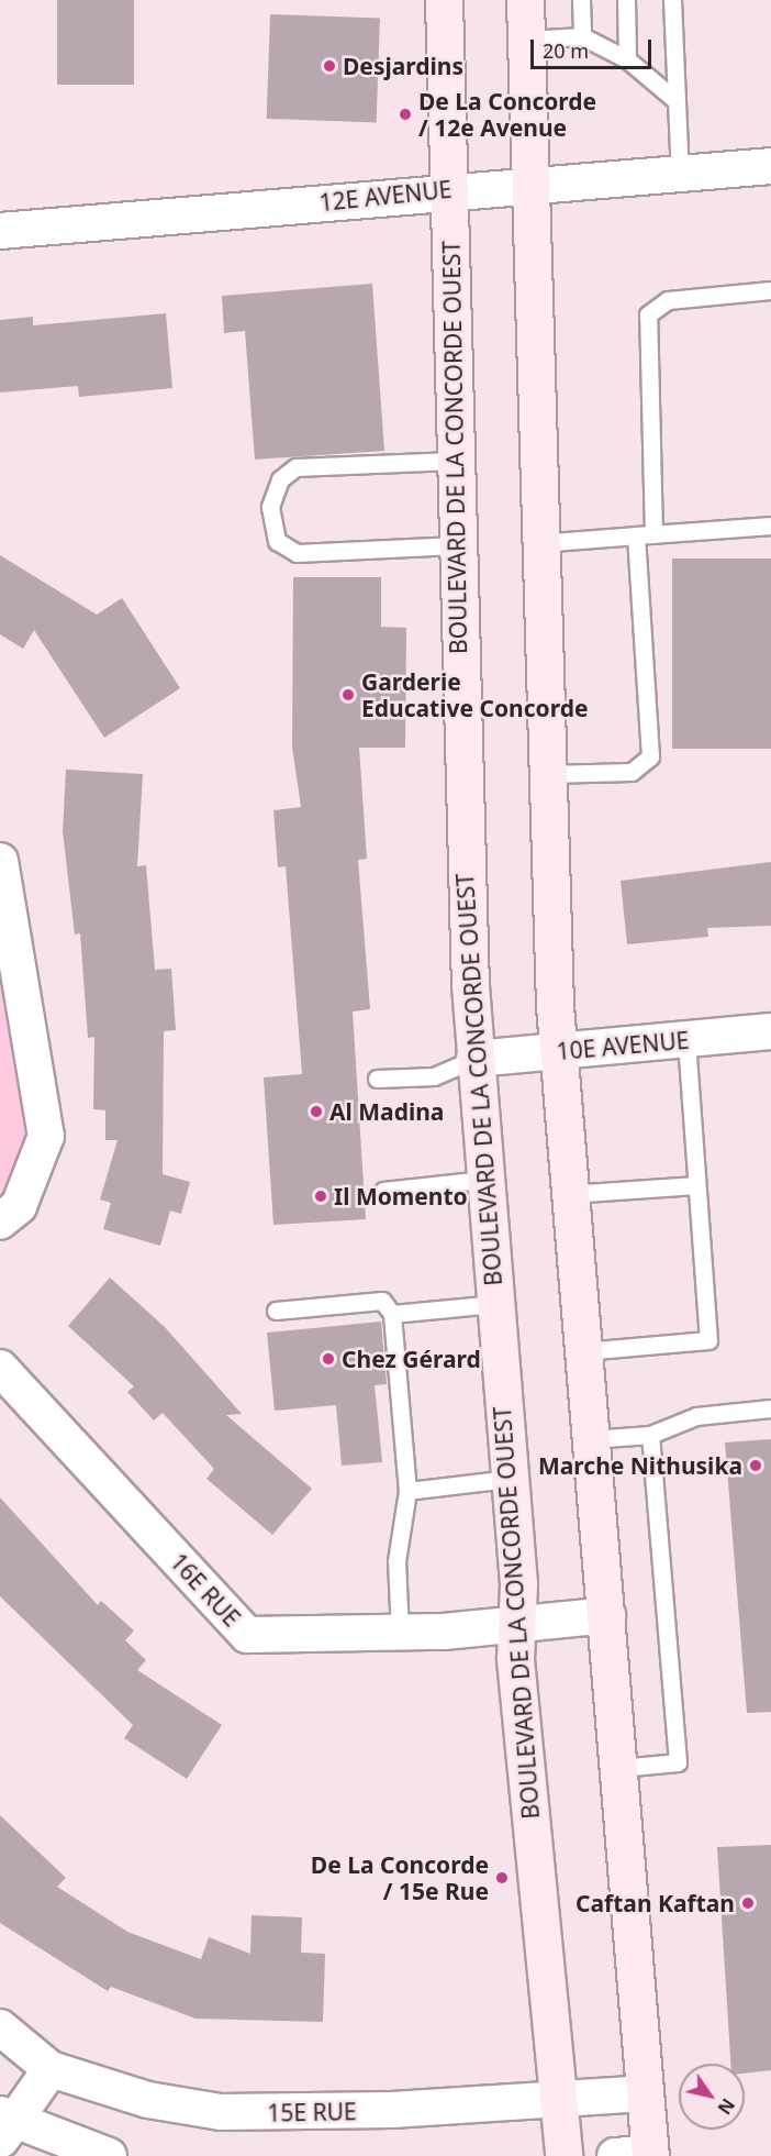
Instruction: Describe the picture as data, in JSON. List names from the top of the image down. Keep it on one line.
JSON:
{"streets":{"street":["12E AVENUE","BOULEVARD DE LA CONCORDE OUEST","10E AVENUE","16E RUE","15E RUE"]},"crossings":[["12E AVENUE","BOULEVARD DE LA CONCORDE OUEST"],["BOULEVARD DE LA CONCORDE OUEST","10E AVENUE"],["BOULEVARD DE LA CONCORDE OUEST","16E RUE"],["BOULEVARD DE LA CONCORDE OUEST","15E RUE"]],"places":["Desjardins","De La Concorde / 12e Avenue","Garderie Educative Concorde","Al Madina","Il Momento","Chez Gérard","Marche Nithusika","De La Concorde / 15e Rue","Caftan Kaftan"],"scale_bar":"20 m","north":"bottom right"}
